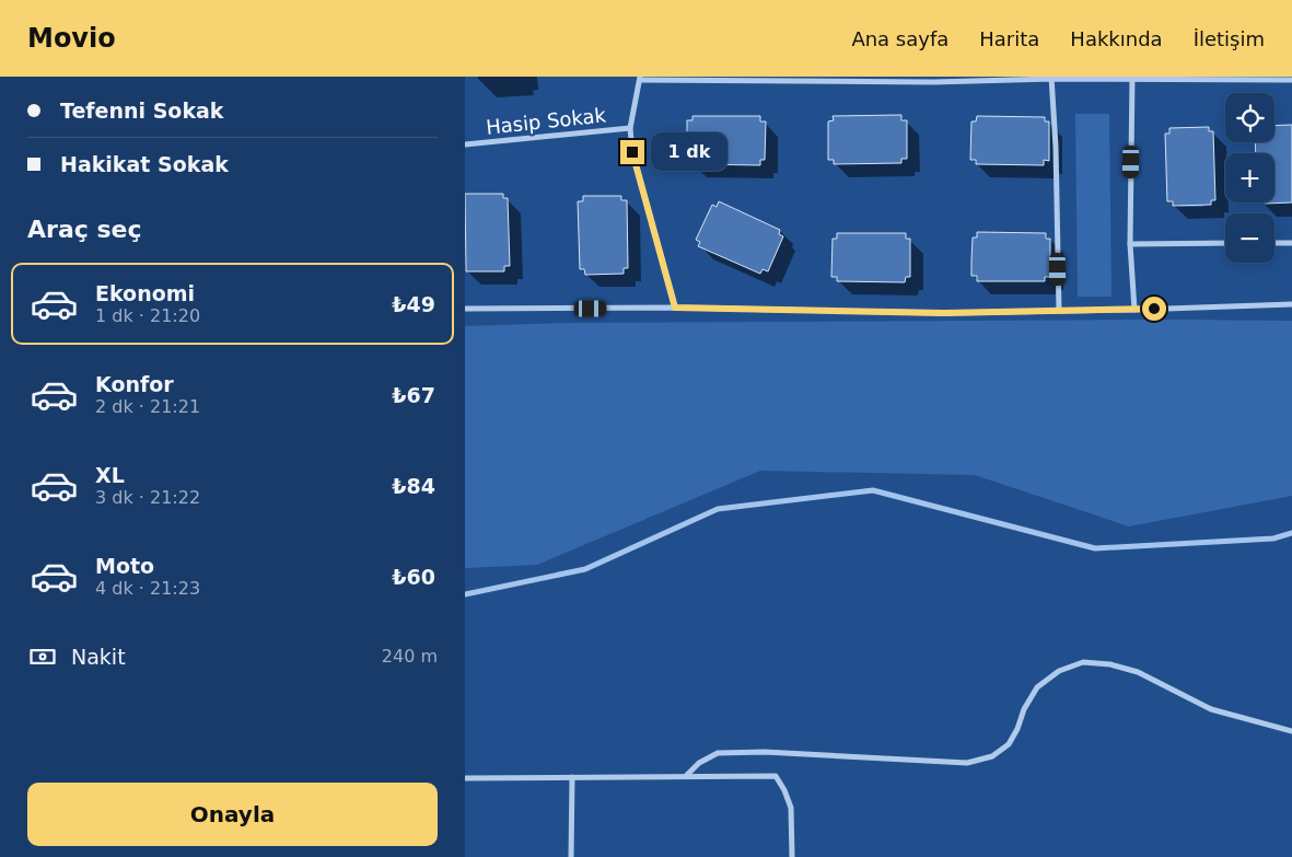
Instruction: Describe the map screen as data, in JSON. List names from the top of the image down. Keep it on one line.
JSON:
{"streets":{"street":["Hasip Sokak"]},"page":{"header":"Movio","nav":["Ana sayfa","Harita","Hakkında","İletişim"],"banner":["Tefenni Sokak","Hakikat Sokak"],"map_buttons":["+","−"],"bubble":"1 dk","heading":"Araç seç","list":[{"name":"Ekonomi","note":"1 dk · 21:20","value":"₺49"},{"name":"Konfor","note":"2 dk · 21:21","value":"₺67"},{"name":"XL","note":"3 dk · 21:22","value":"₺84"},{"name":"Moto","note":"4 dk · 21:23","value":"₺60"}],"pay":["Nakit","240 m"],"buttons":"Onayla"}}
